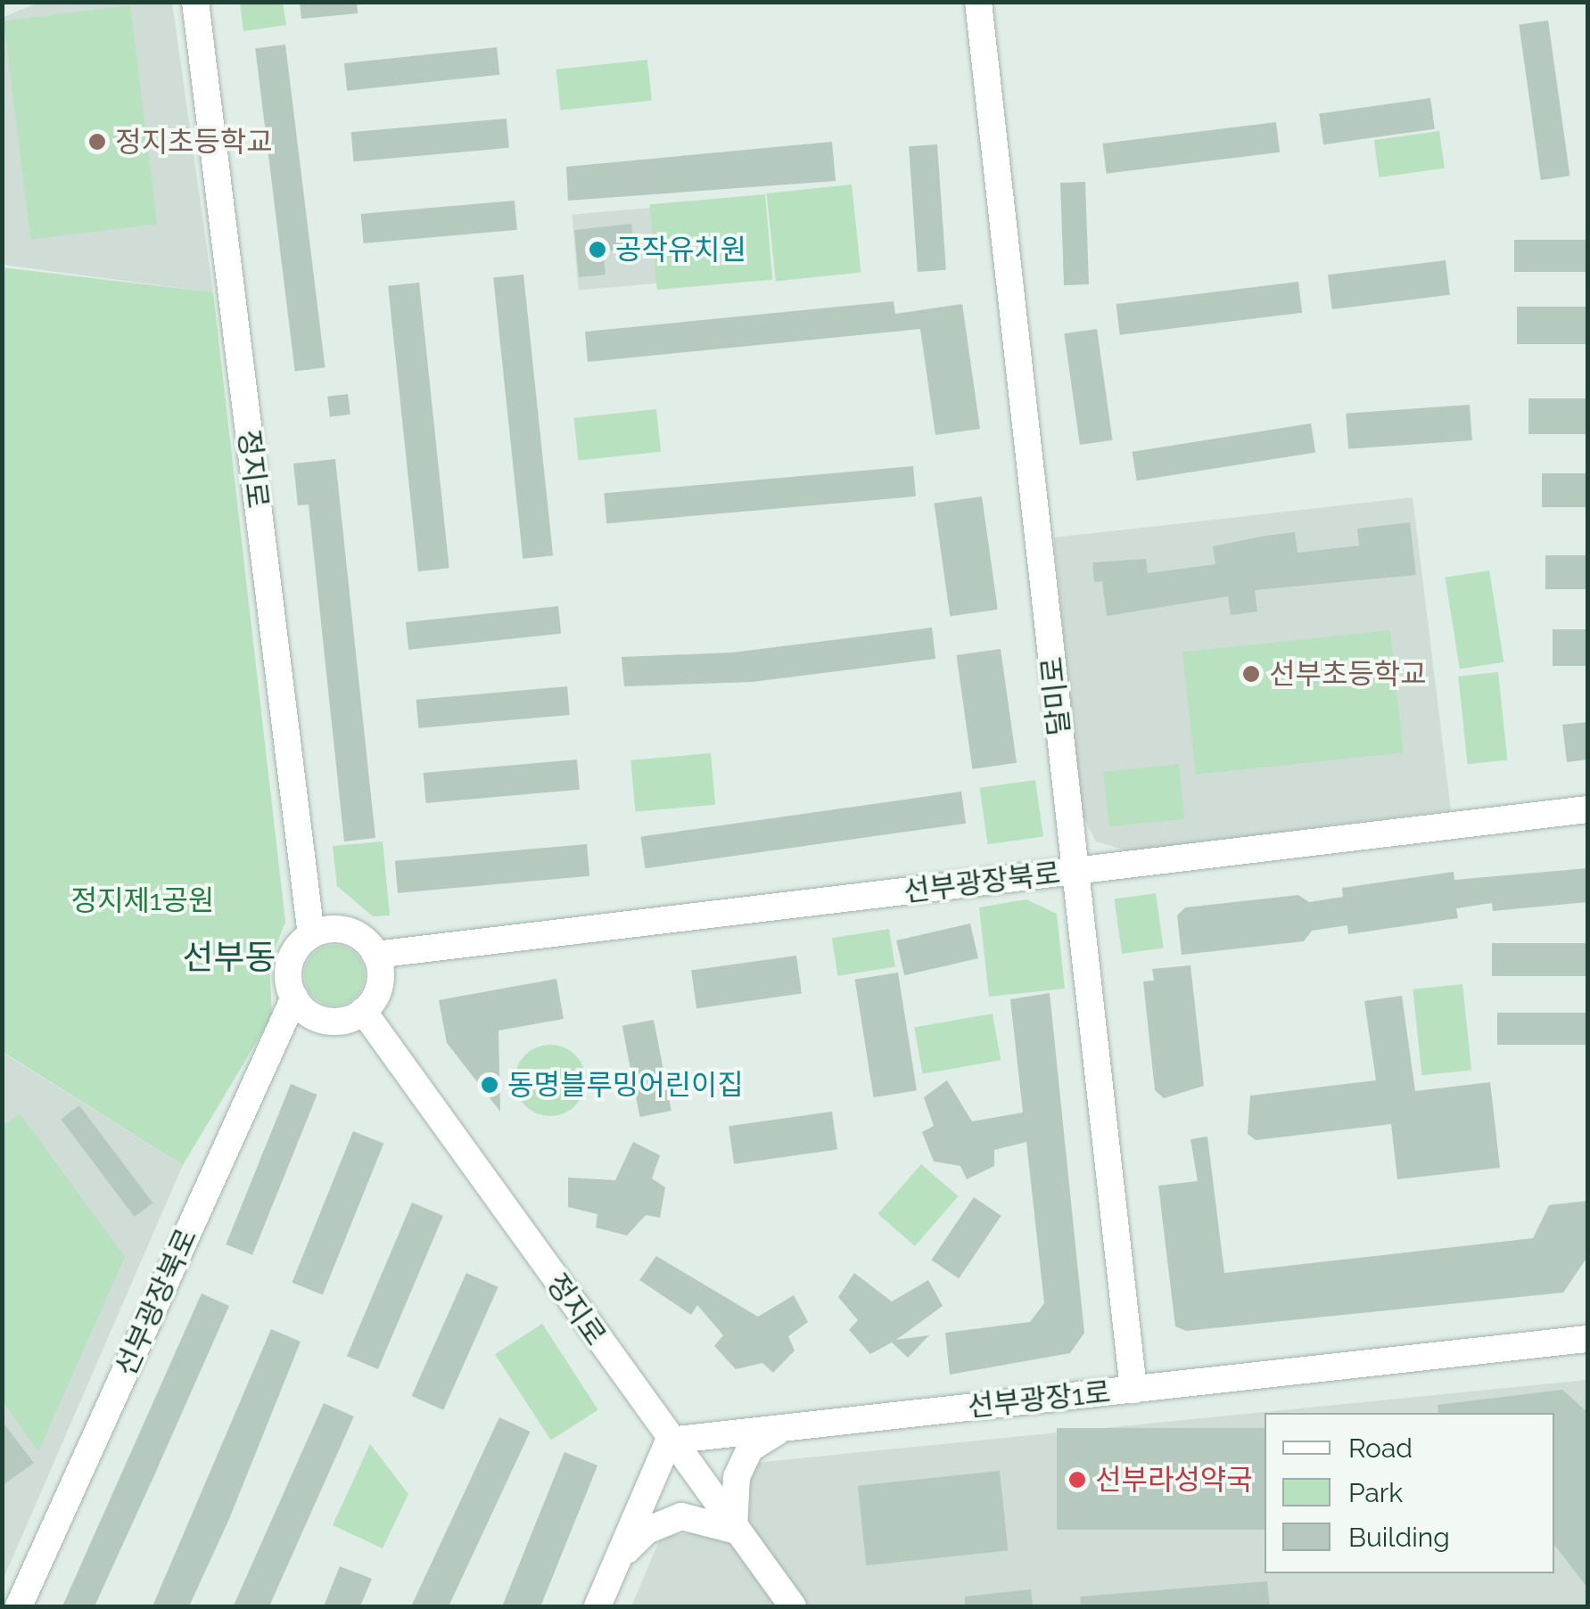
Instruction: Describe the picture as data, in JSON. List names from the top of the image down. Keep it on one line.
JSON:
{"streets":{"street":["정지로","달미로","선부광장북로","선부광장1로"]},"crossings":[["정지로","선부광장북로"],["정지로","선부광장1로"],["달미로","선부광장북로"],["달미로","선부광장1로"]],"districts":["선부동"],"parks":["정지제1공원"],"places":["정지초등학교","공작유치원","선부초등학교","동명블루밍어린이집","선부라성약국"],"legend":["Road","Park","Building"]}
